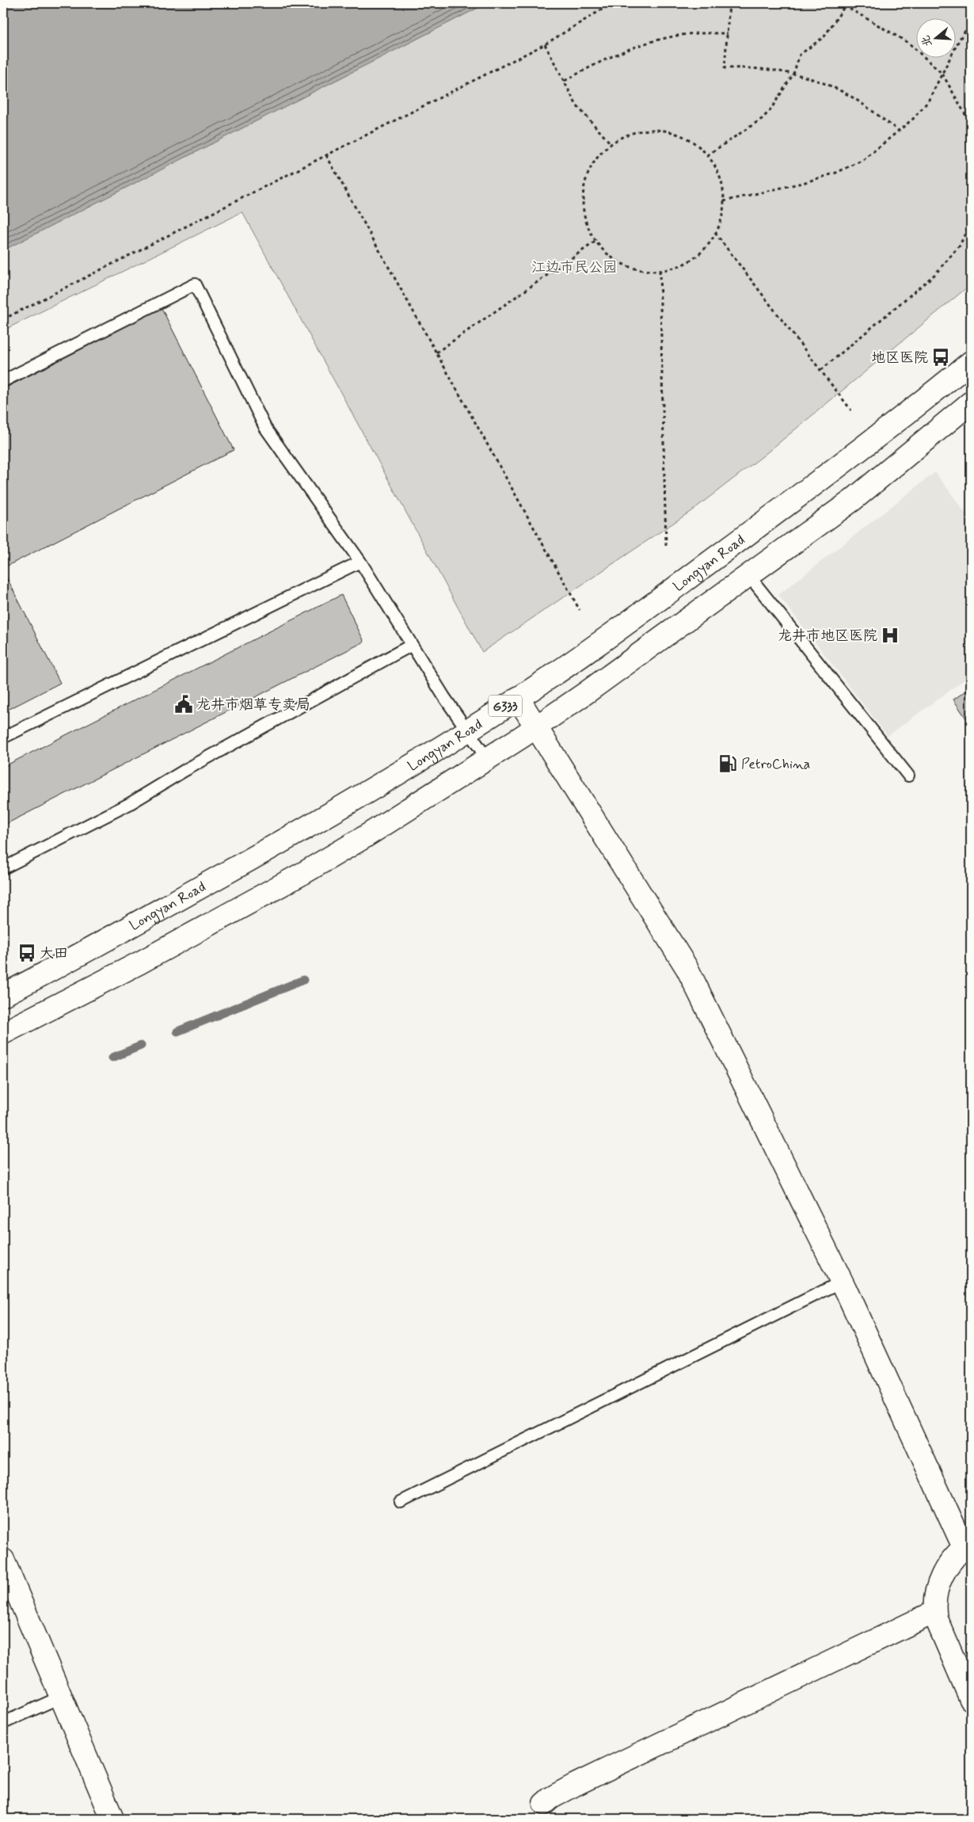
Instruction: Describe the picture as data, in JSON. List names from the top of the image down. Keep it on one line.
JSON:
{"streets":{"main road":["Longyan Road","G333"]},"parks":["江边市民公园"],"places":{"bus stop":["地区医院","大田"],"hospital":["龙井市地区医院"],"public building":["龙井市烟草专卖局"],"fuel station":["PetroChina"]},"north":"left"}
